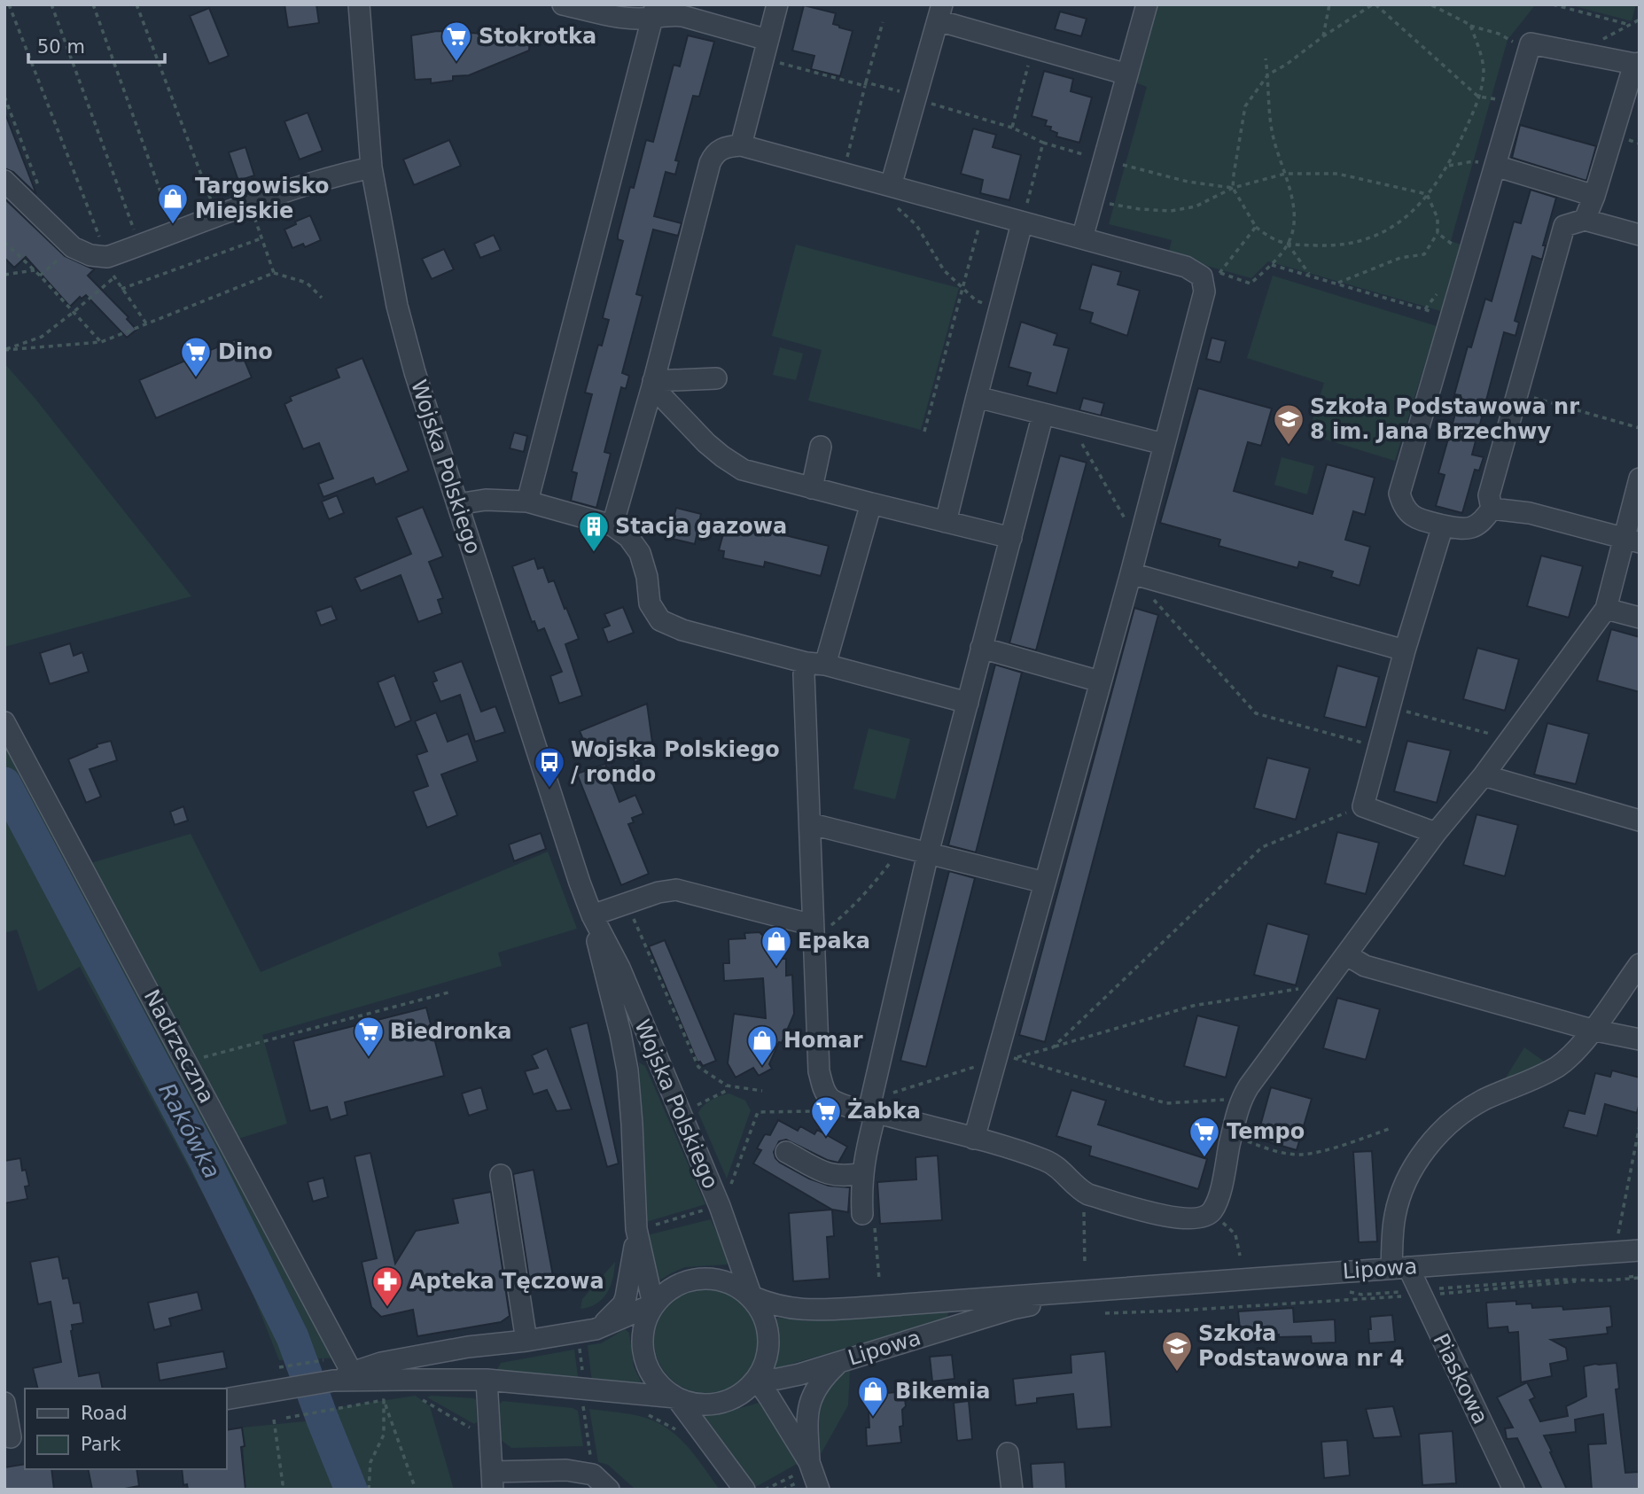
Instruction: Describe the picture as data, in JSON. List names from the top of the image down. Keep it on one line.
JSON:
{"streets":{"street":["Wojska Polskiego","Nadrzeczna","Lipowa","Piaskowa"]},"crossings":[["Wojska Polskiego","Lipowa"],["Lipowa","Piaskowa"]],"water":["Rakówka"],"places":{"supermarket":["Stokrotka","Dino","Biedronka","Żabka","Tempo"],"shop":["Targowisko Miejskie","Epaka","Homar","Bikemia"],"school or university":["Szkoła Podstawowa nr 8 im. Jana Brzechwy","Szkoła Podstawowa nr 4"],"building":["Stacja gazowa"],"bus stop":["Wojska Polskiego / rondo"],"pharmacy":["Apteka Tęczowa"]},"legend":["Road","Park"],"scale_bar":"50 m"}
